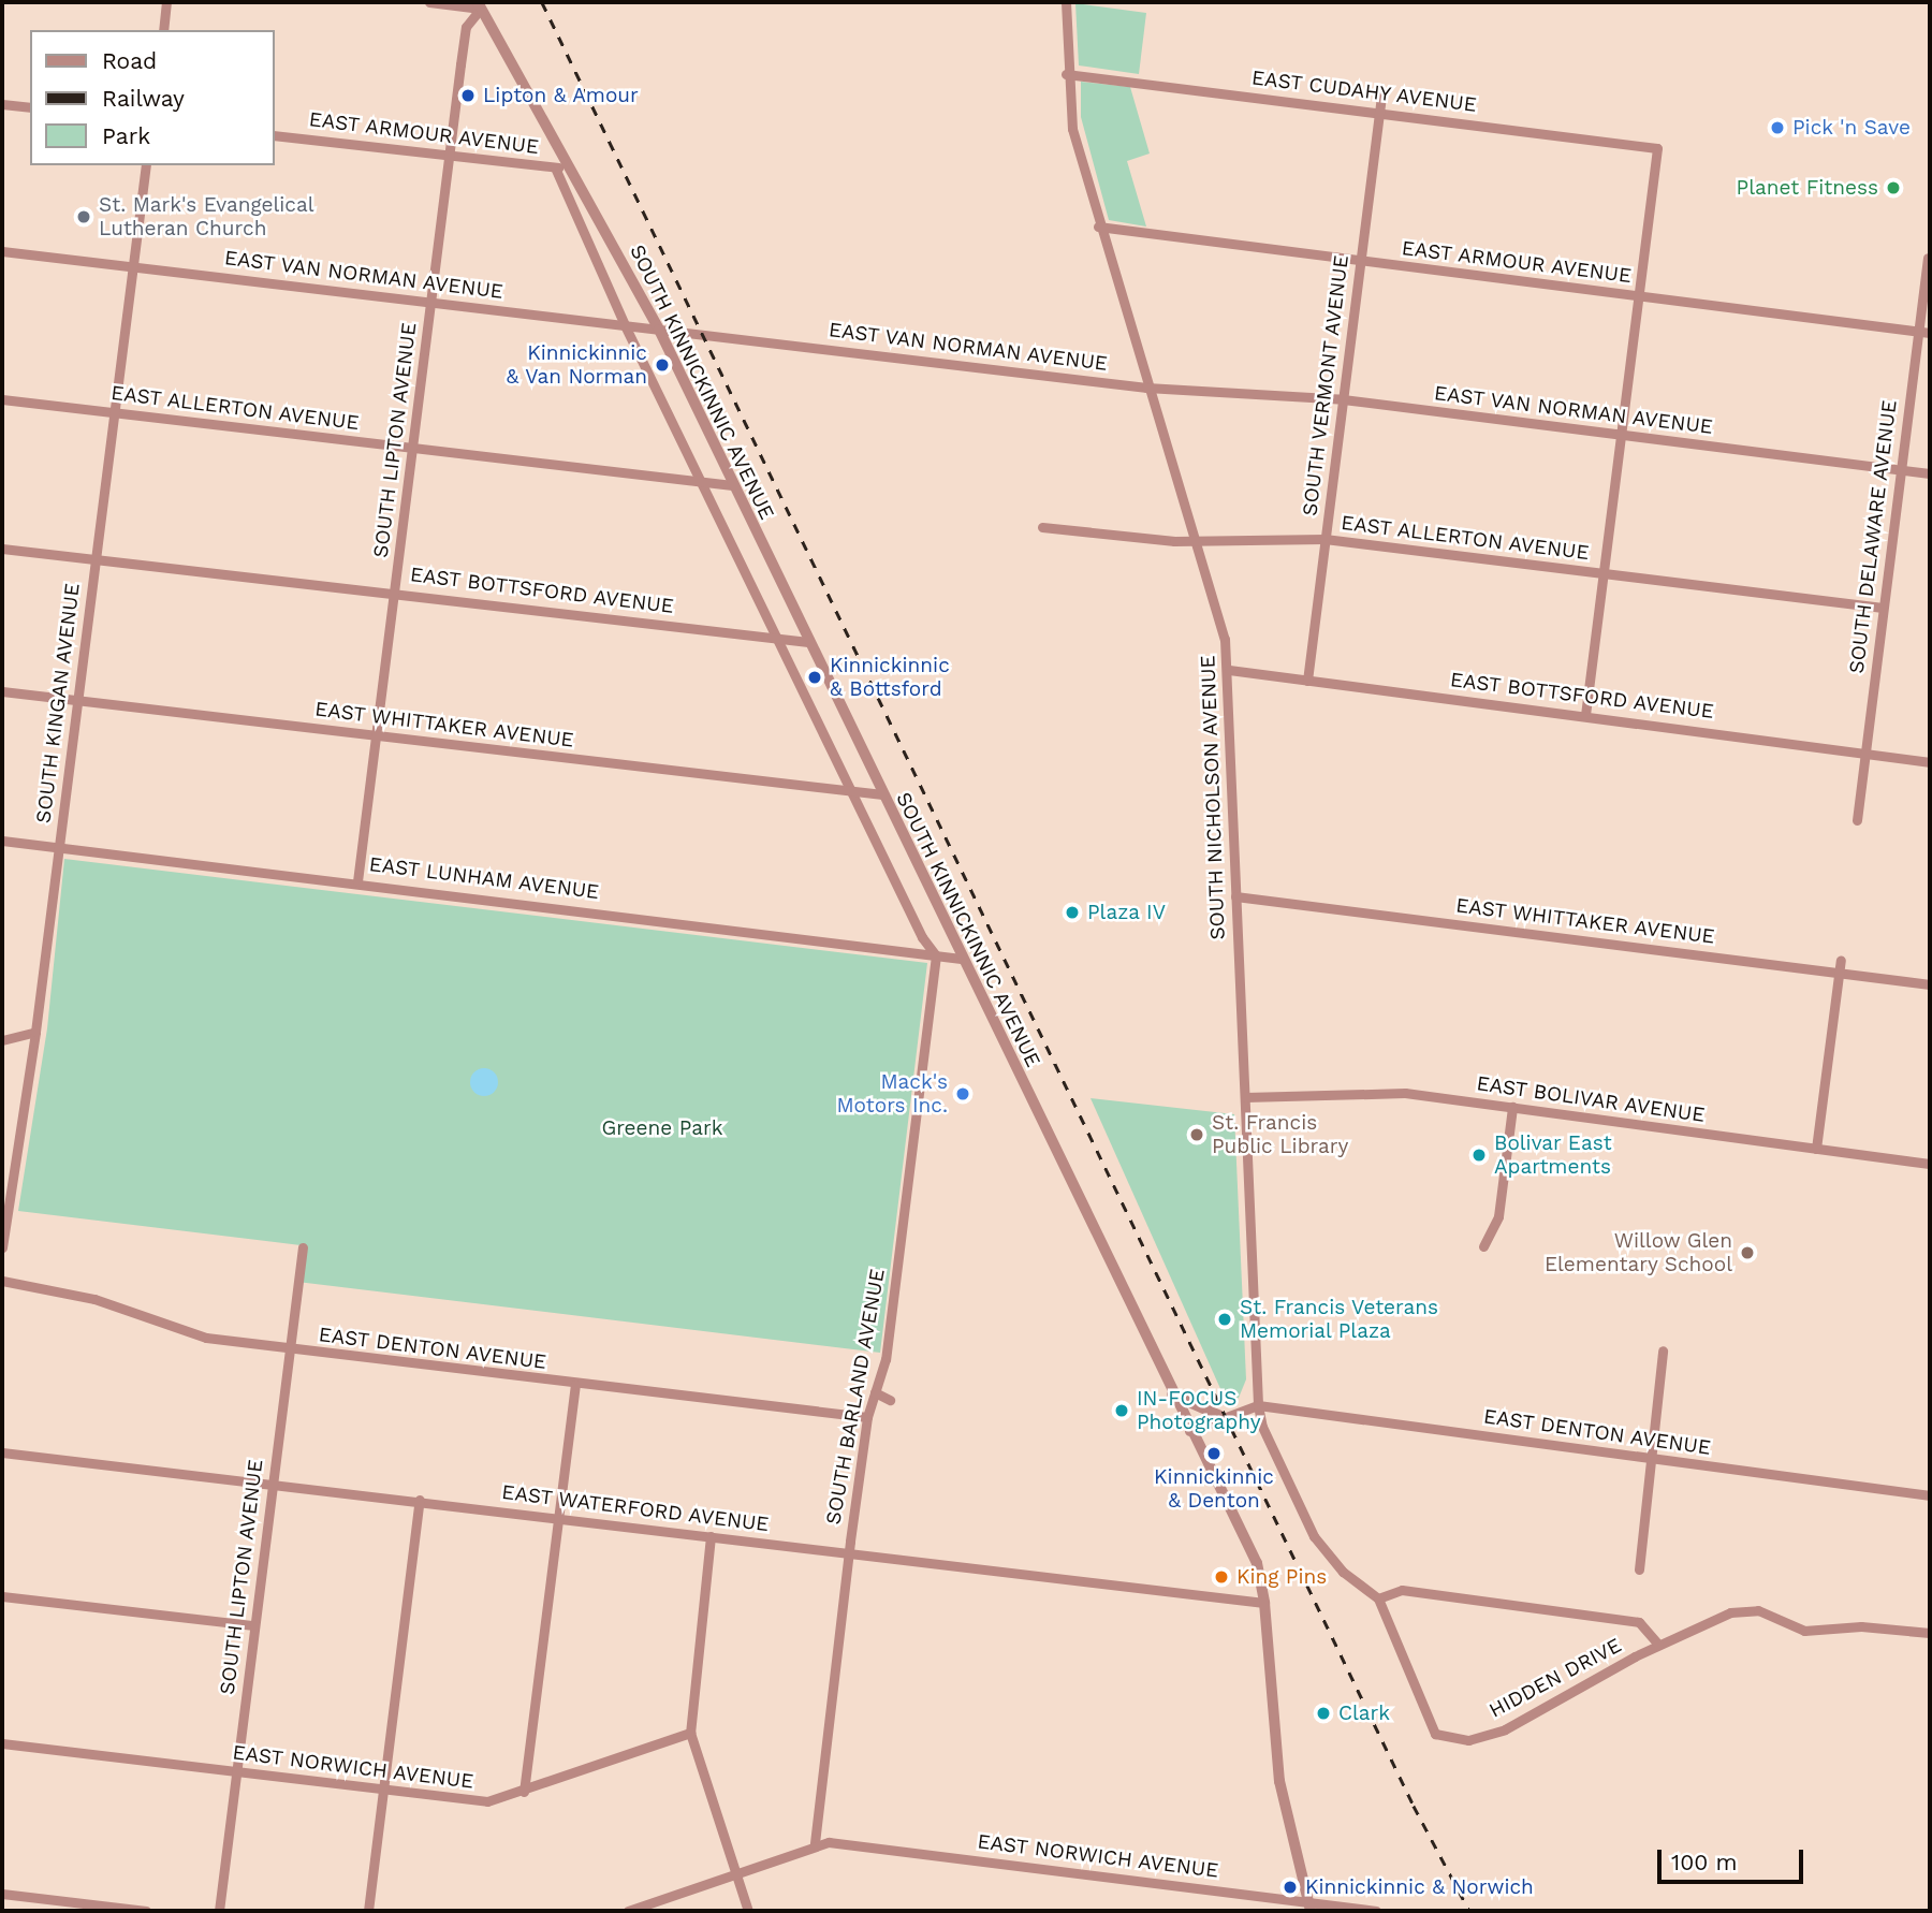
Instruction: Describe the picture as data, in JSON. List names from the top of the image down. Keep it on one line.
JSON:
{"streets":{"street":["EAST CUDAHY AVENUE","EAST ARMOUR AVENUE","EAST VAN NORMAN AVENUE","SOUTH KINNICKINNIC AVENUE","SOUTH VERMONT AVENUE","EAST ALLERTON AVENUE","SOUTH LIPTON AVENUE","SOUTH DELAWARE AVENUE","EAST BOTTSFORD AVENUE","SOUTH KINGAN AVENUE","EAST WHITTAKER AVENUE","SOUTH NICHOLSON AVENUE","EAST LUNHAM AVENUE","EAST BOLIVAR AVENUE","EAST DENTON AVENUE","SOUTH BARLAND AVENUE","EAST WATERFORD AVENUE","HIDDEN DRIVE","EAST NORWICH AVENUE"]},"crossings":[["EAST CUDAHY AVENUE","EAST ARMOUR AVENUE"],["EAST CUDAHY AVENUE","SOUTH VERMONT AVENUE"],["EAST CUDAHY AVENUE","SOUTH NICHOLSON AVENUE"],["EAST ARMOUR AVENUE","SOUTH KINNICKINNIC AVENUE"],["EAST ARMOUR AVENUE","SOUTH VERMONT AVENUE"],["EAST ARMOUR AVENUE","SOUTH LIPTON AVENUE"],["EAST ARMOUR AVENUE","SOUTH DELAWARE AVENUE"],["EAST ARMOUR AVENUE","SOUTH NICHOLSON AVENUE"],["EAST VAN NORMAN AVENUE","SOUTH KINNICKINNIC AVENUE"],["EAST VAN NORMAN AVENUE","SOUTH VERMONT AVENUE"],["EAST VAN NORMAN AVENUE","SOUTH LIPTON AVENUE"],["EAST VAN NORMAN AVENUE","SOUTH DELAWARE AVENUE"],["EAST VAN NORMAN AVENUE","SOUTH KINGAN AVENUE"],["EAST VAN NORMAN AVENUE","SOUTH NICHOLSON AVENUE"],["SOUTH KINNICKINNIC AVENUE","EAST ALLERTON AVENUE"],["SOUTH KINNICKINNIC AVENUE","SOUTH LIPTON AVENUE"],["SOUTH KINNICKINNIC AVENUE","EAST BOTTSFORD AVENUE"],["SOUTH KINNICKINNIC AVENUE","EAST WHITTAKER AVENUE"],["SOUTH KINNICKINNIC AVENUE","EAST LUNHAM AVENUE"],["SOUTH KINNICKINNIC AVENUE","SOUTH BARLAND AVENUE"],["SOUTH KINNICKINNIC AVENUE","EAST WATERFORD AVENUE"],["SOUTH KINNICKINNIC AVENUE","EAST NORWICH AVENUE"],["SOUTH VERMONT AVENUE","EAST ALLERTON AVENUE"],["SOUTH VERMONT AVENUE","EAST BOTTSFORD AVENUE"],["EAST ALLERTON AVENUE","SOUTH LIPTON AVENUE"],["EAST ALLERTON AVENUE","SOUTH DELAWARE AVENUE"],["EAST ALLERTON AVENUE","SOUTH KINGAN AVENUE"],["EAST ALLERTON AVENUE","SOUTH NICHOLSON AVENUE"],["SOUTH LIPTON AVENUE","EAST BOTTSFORD AVENUE"],["SOUTH LIPTON AVENUE","EAST WHITTAKER AVENUE"],["SOUTH LIPTON AVENUE","EAST LUNHAM AVENUE"],["SOUTH LIPTON AVENUE","EAST DENTON AVENUE"],["SOUTH LIPTON AVENUE","EAST WATERFORD AVENUE"],["SOUTH LIPTON AVENUE","EAST NORWICH AVENUE"],["SOUTH DELAWARE AVENUE","EAST BOTTSFORD AVENUE"],["EAST BOTTSFORD AVENUE","SOUTH KINGAN AVENUE"],["EAST BOTTSFORD AVENUE","SOUTH NICHOLSON AVENUE"],["SOUTH KINGAN AVENUE","EAST WHITTAKER AVENUE"],["SOUTH KINGAN AVENUE","EAST LUNHAM AVENUE"],["EAST WHITTAKER AVENUE","SOUTH NICHOLSON AVENUE"],["SOUTH NICHOLSON AVENUE","EAST BOLIVAR AVENUE"],["SOUTH NICHOLSON AVENUE","EAST DENTON AVENUE"],["EAST LUNHAM AVENUE","SOUTH BARLAND AVENUE"],["EAST DENTON AVENUE","SOUTH BARLAND AVENUE"],["SOUTH BARLAND AVENUE","EAST WATERFORD AVENUE"],["SOUTH BARLAND AVENUE","EAST NORWICH AVENUE"]],"parks":["Greene Park"],"places":["Lipton & Amour","Pick 'n Save","Planet Fitness","St. Mark's Evangelical Lutheran Church","Kinnickinnic & Van Norman","Kinnickinnic & Bottsford","Plaza IV","Mack's Motors Inc.","St. Francis Public Library","Bolivar East Apartments","Willow Glen Elementary School","St. Francis Veterans Memorial Plaza","IN-FOCUS Photography","Kinnickinnic & Denton","King Pins","Clark","Kinnickinnic & Norwich"],"legend":["Road","Railway","Park"],"scale_bar":"100 m"}
